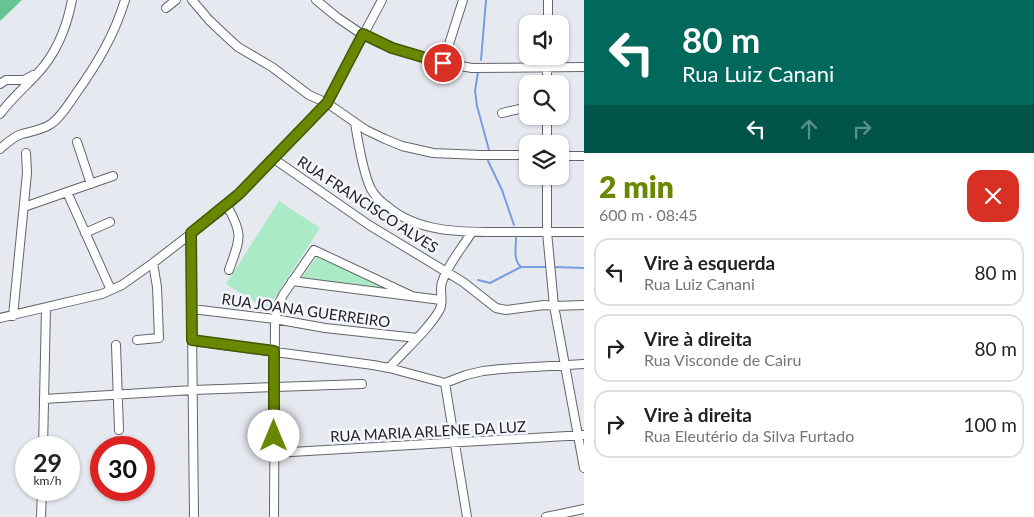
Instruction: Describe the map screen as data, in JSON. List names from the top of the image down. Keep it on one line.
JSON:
{"streets":{"street":["RUA FRANCISCO ALVES","RUA JOANA GUERREIRO","RUA MARIA ARLENE DA LUZ"]},"page":{"turn":["80 m","Rua Luiz Canani"],"heading":["2 min","600 m · 08:45"],"list":[{"name":"Vire à esquerda","note":"Rua Luiz Canani","value":"80 m"},{"name":"Vire à direita","note":"Rua Visconde de Cairu","value":"80 m"},{"name":"Vire à direita","note":"Rua Eleutério da Silva Furtado","value":"100 m"}],"speed":"29 km/h","limit":"30"}}
